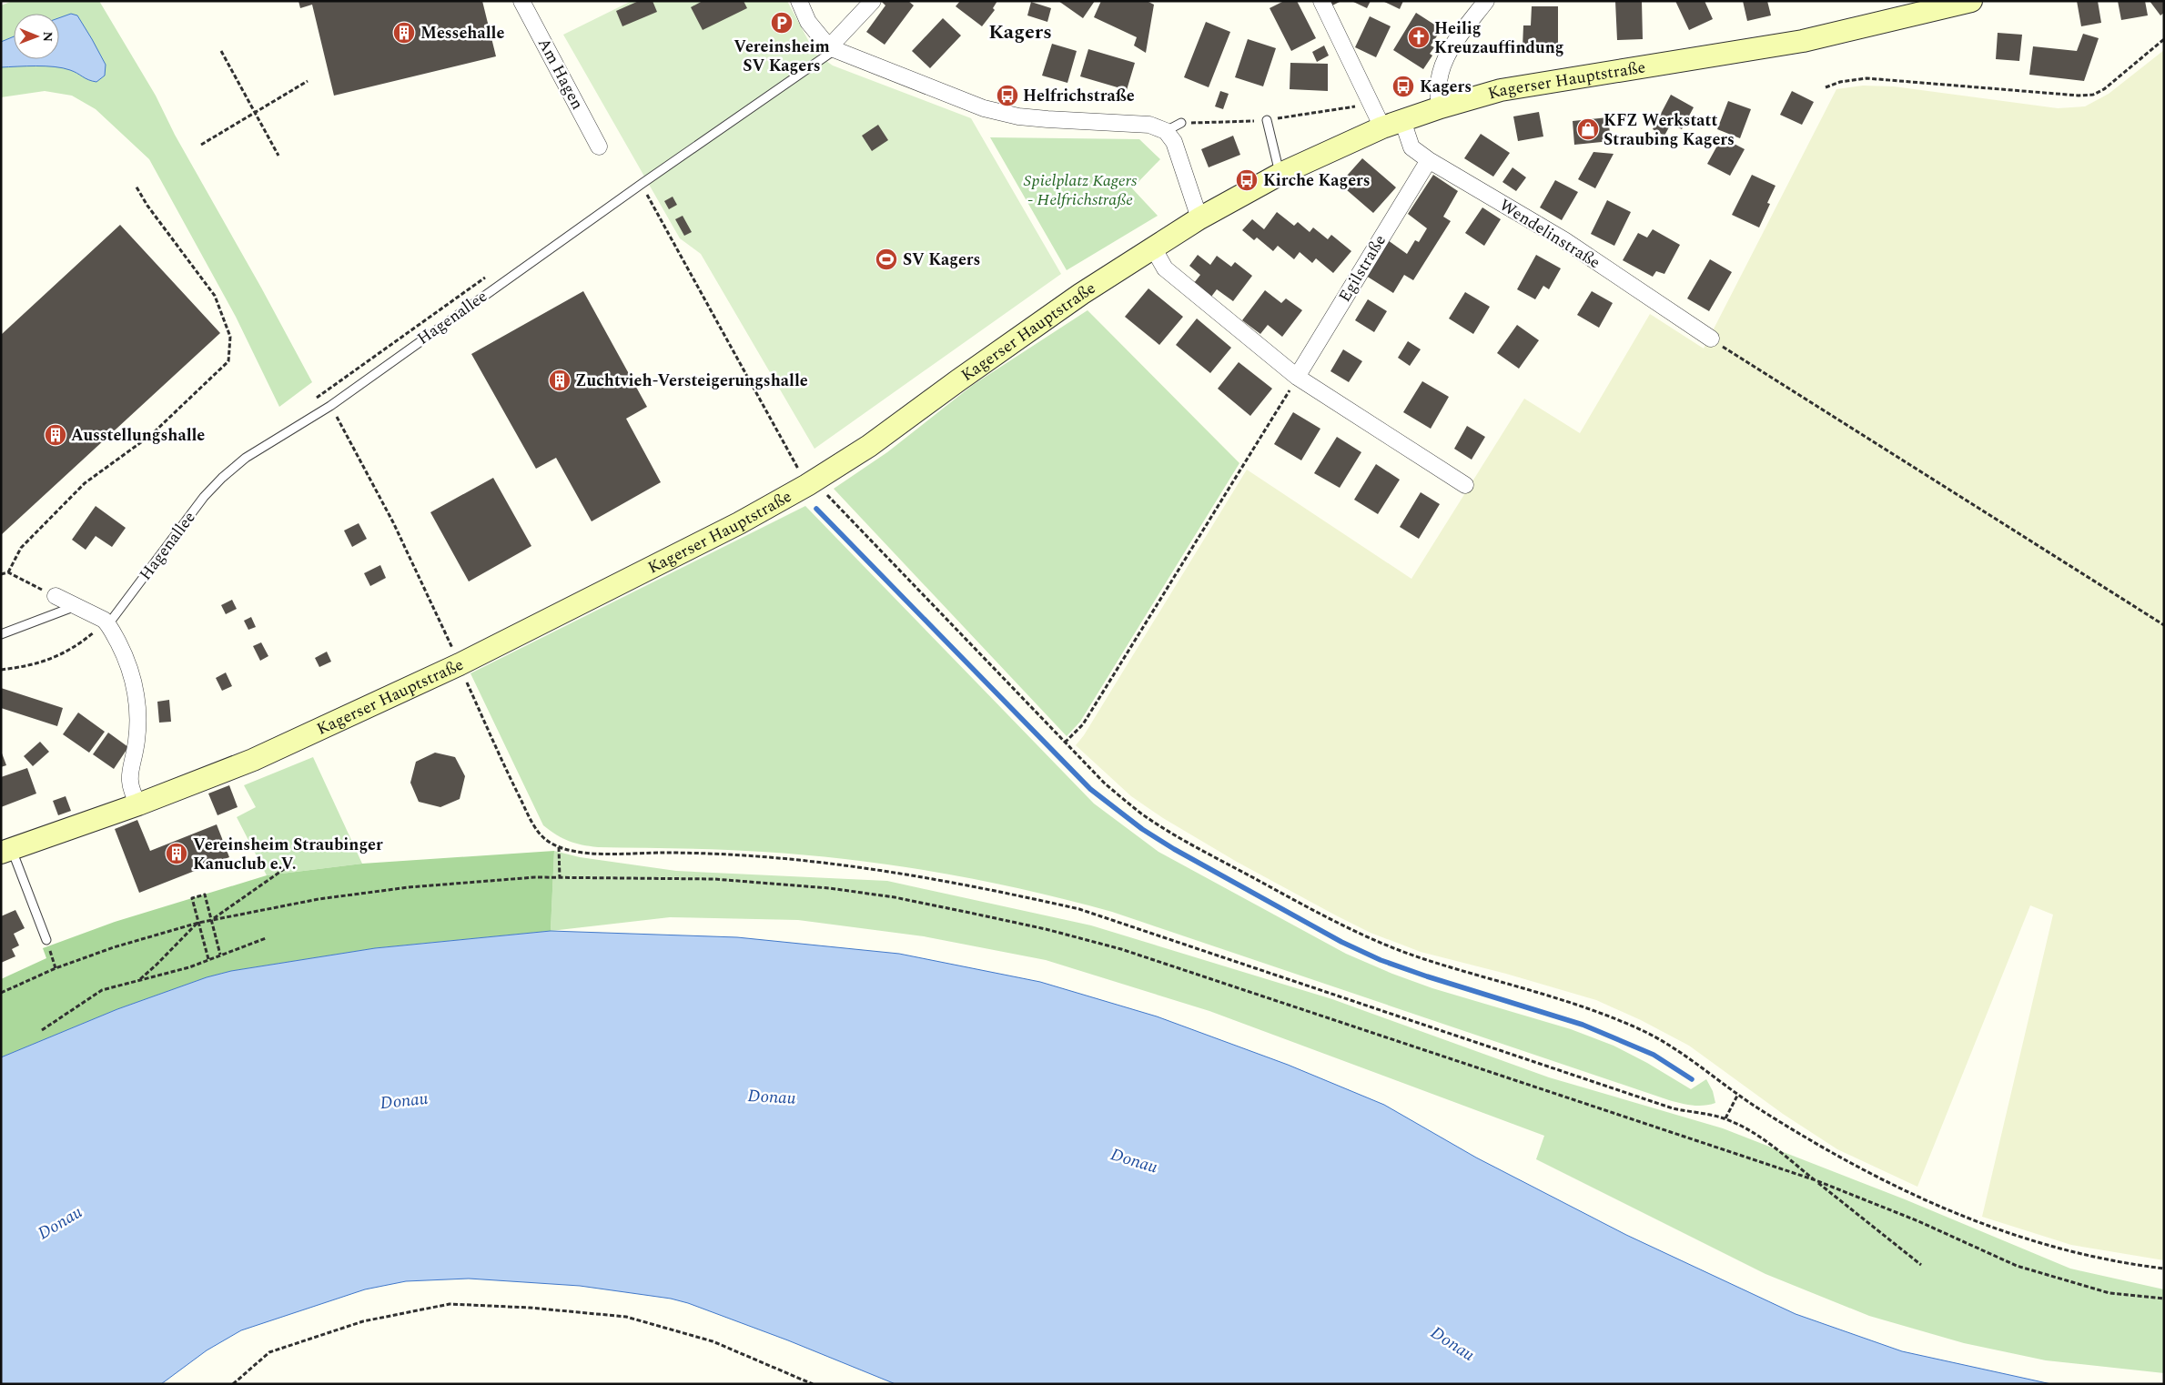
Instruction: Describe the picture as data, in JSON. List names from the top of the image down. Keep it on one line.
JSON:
{"streets":{"street":["Am Hagen","Kagerser Hauptstraße","Wendelinstraße","Egilstraße","Hagenallee"]},"crossings":[["Kagerser Hauptstraße","Wendelinstraße"],["Wendelinstraße","Egilstraße"]],"districts":["Kagers"],"water":["Donau"],"parks":["Spielplatz Kagers - Helfrichstraße"],"places":{"parking":["Vereinsheim SV Kagers"],"building":["Messehalle","Zuchtvieh-Versteigerungshalle","Ausstellungshalle","Vereinsheim Straubinger Kanuclub e.V."],"church":["Heilig Kreuzauffindung"],"bus stop":["Kagers","Helfrichstraße","Kirche Kagers"],"shop":["KFZ Werkstatt Straubing Kagers"],"sports":["SV Kagers"]},"north":"right"}
